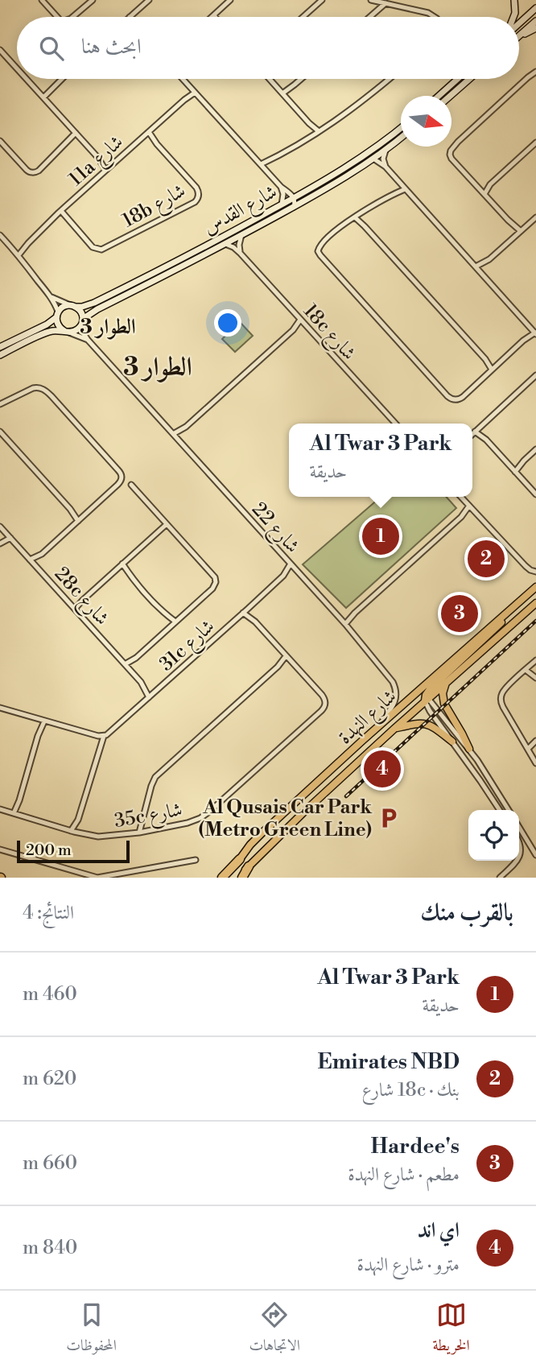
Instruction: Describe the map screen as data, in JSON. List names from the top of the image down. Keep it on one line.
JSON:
{"streets":{"main road":["شارع القدس","شارع النهدة"],"street":["11a شارع","18b شارع","18c شارع","شارع 22","28c شارع","31c شارع","35c شارع"]},"crossings":[["11a شارع","18b شارع"],["شارع القدس","18c شارع"],["شارع القدس","شارع 22"],["شارع 22","31c شارع"],["شارع 22","شارع النهدة"],["28c شارع","31c شارع"]],"districts":["الطوار 3","الطوار 3"],"places":{"parking":["Al Qusais Car Park (Metro Green Line)"]},"scale_bar":"200 m","north":"right","page":{"search":"ابحث هنا","popup":["Al Twar 3 Park","حديقة"],"pins":["1","2","3","4"],"scale":"200 m","heading":["بالقرب منك","النتائج: 4"],"list":[{"mark":"1","name":"Al Twar 3 Park","note":"حديقة","value":"460 m"},{"mark":"2","name":"Emirates NBD","note":"بنك · 18c شارع","value":"620 m"},{"mark":"3","name":"Hardee's","note":"مطعم · شارع النهدة","value":"660 m"},{"mark":"4","name":"اي اند","note":"مترو · شارع النهدة","value":"840 m"}],"nav":["الخريطة","الاتجاهات","المحفوظات"]}}
